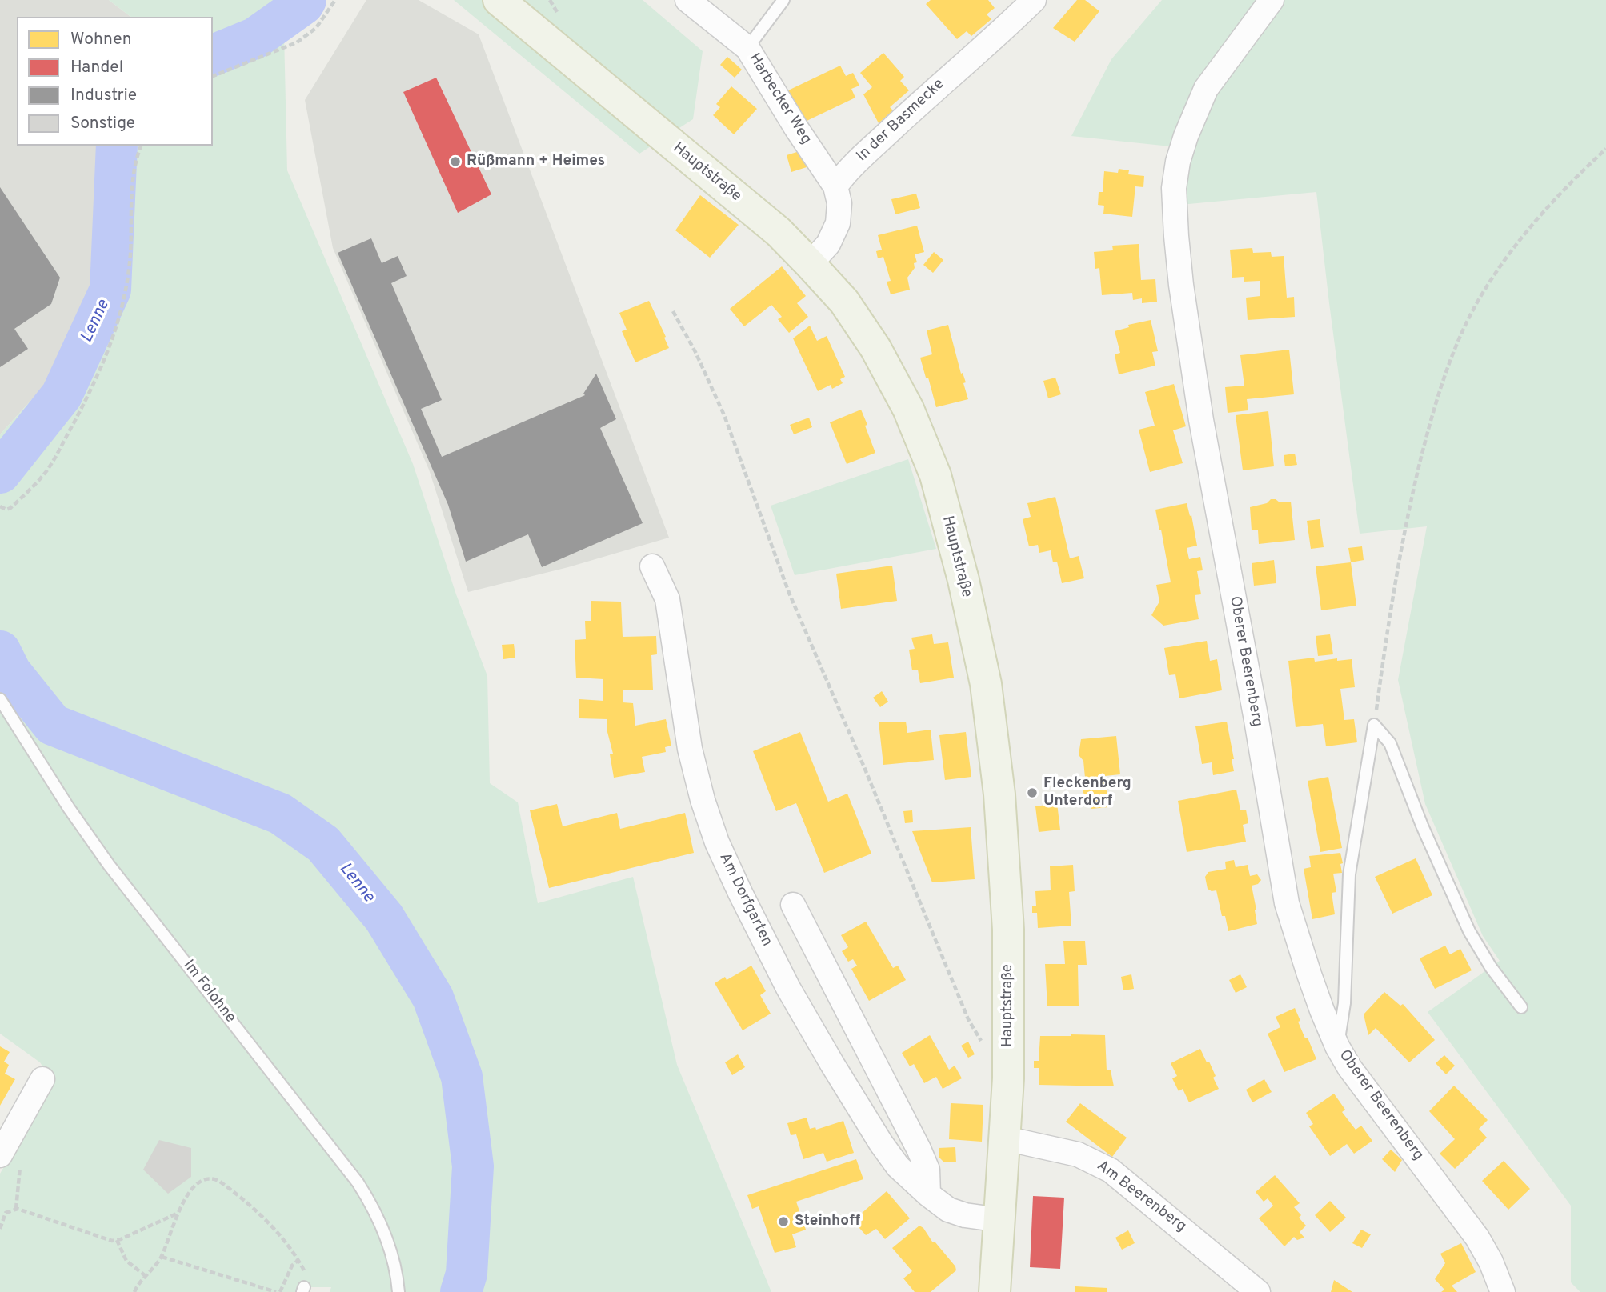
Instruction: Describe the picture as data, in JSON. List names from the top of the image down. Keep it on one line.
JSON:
{"streets":{"main road":["Hauptstraße"],"street":["Harbecker Weg","In der Basmecke","Oberer Beerenberg","Am Dorfgarten","Am Beerenberg"],"lane":["Im Folohne"]},"crossings":[["Harbecker Weg","In der Basmecke"],["Hauptstraße","Am Dorfgarten"],["Hauptstraße","Am Beerenberg"]],"water":["Lenne"],"places":["Rüßmann + Heimes","Fleckenberg Unterdorf","Steinhoff"],"legend":["Wohnen","Handel","Industrie","Sonstige"]}
